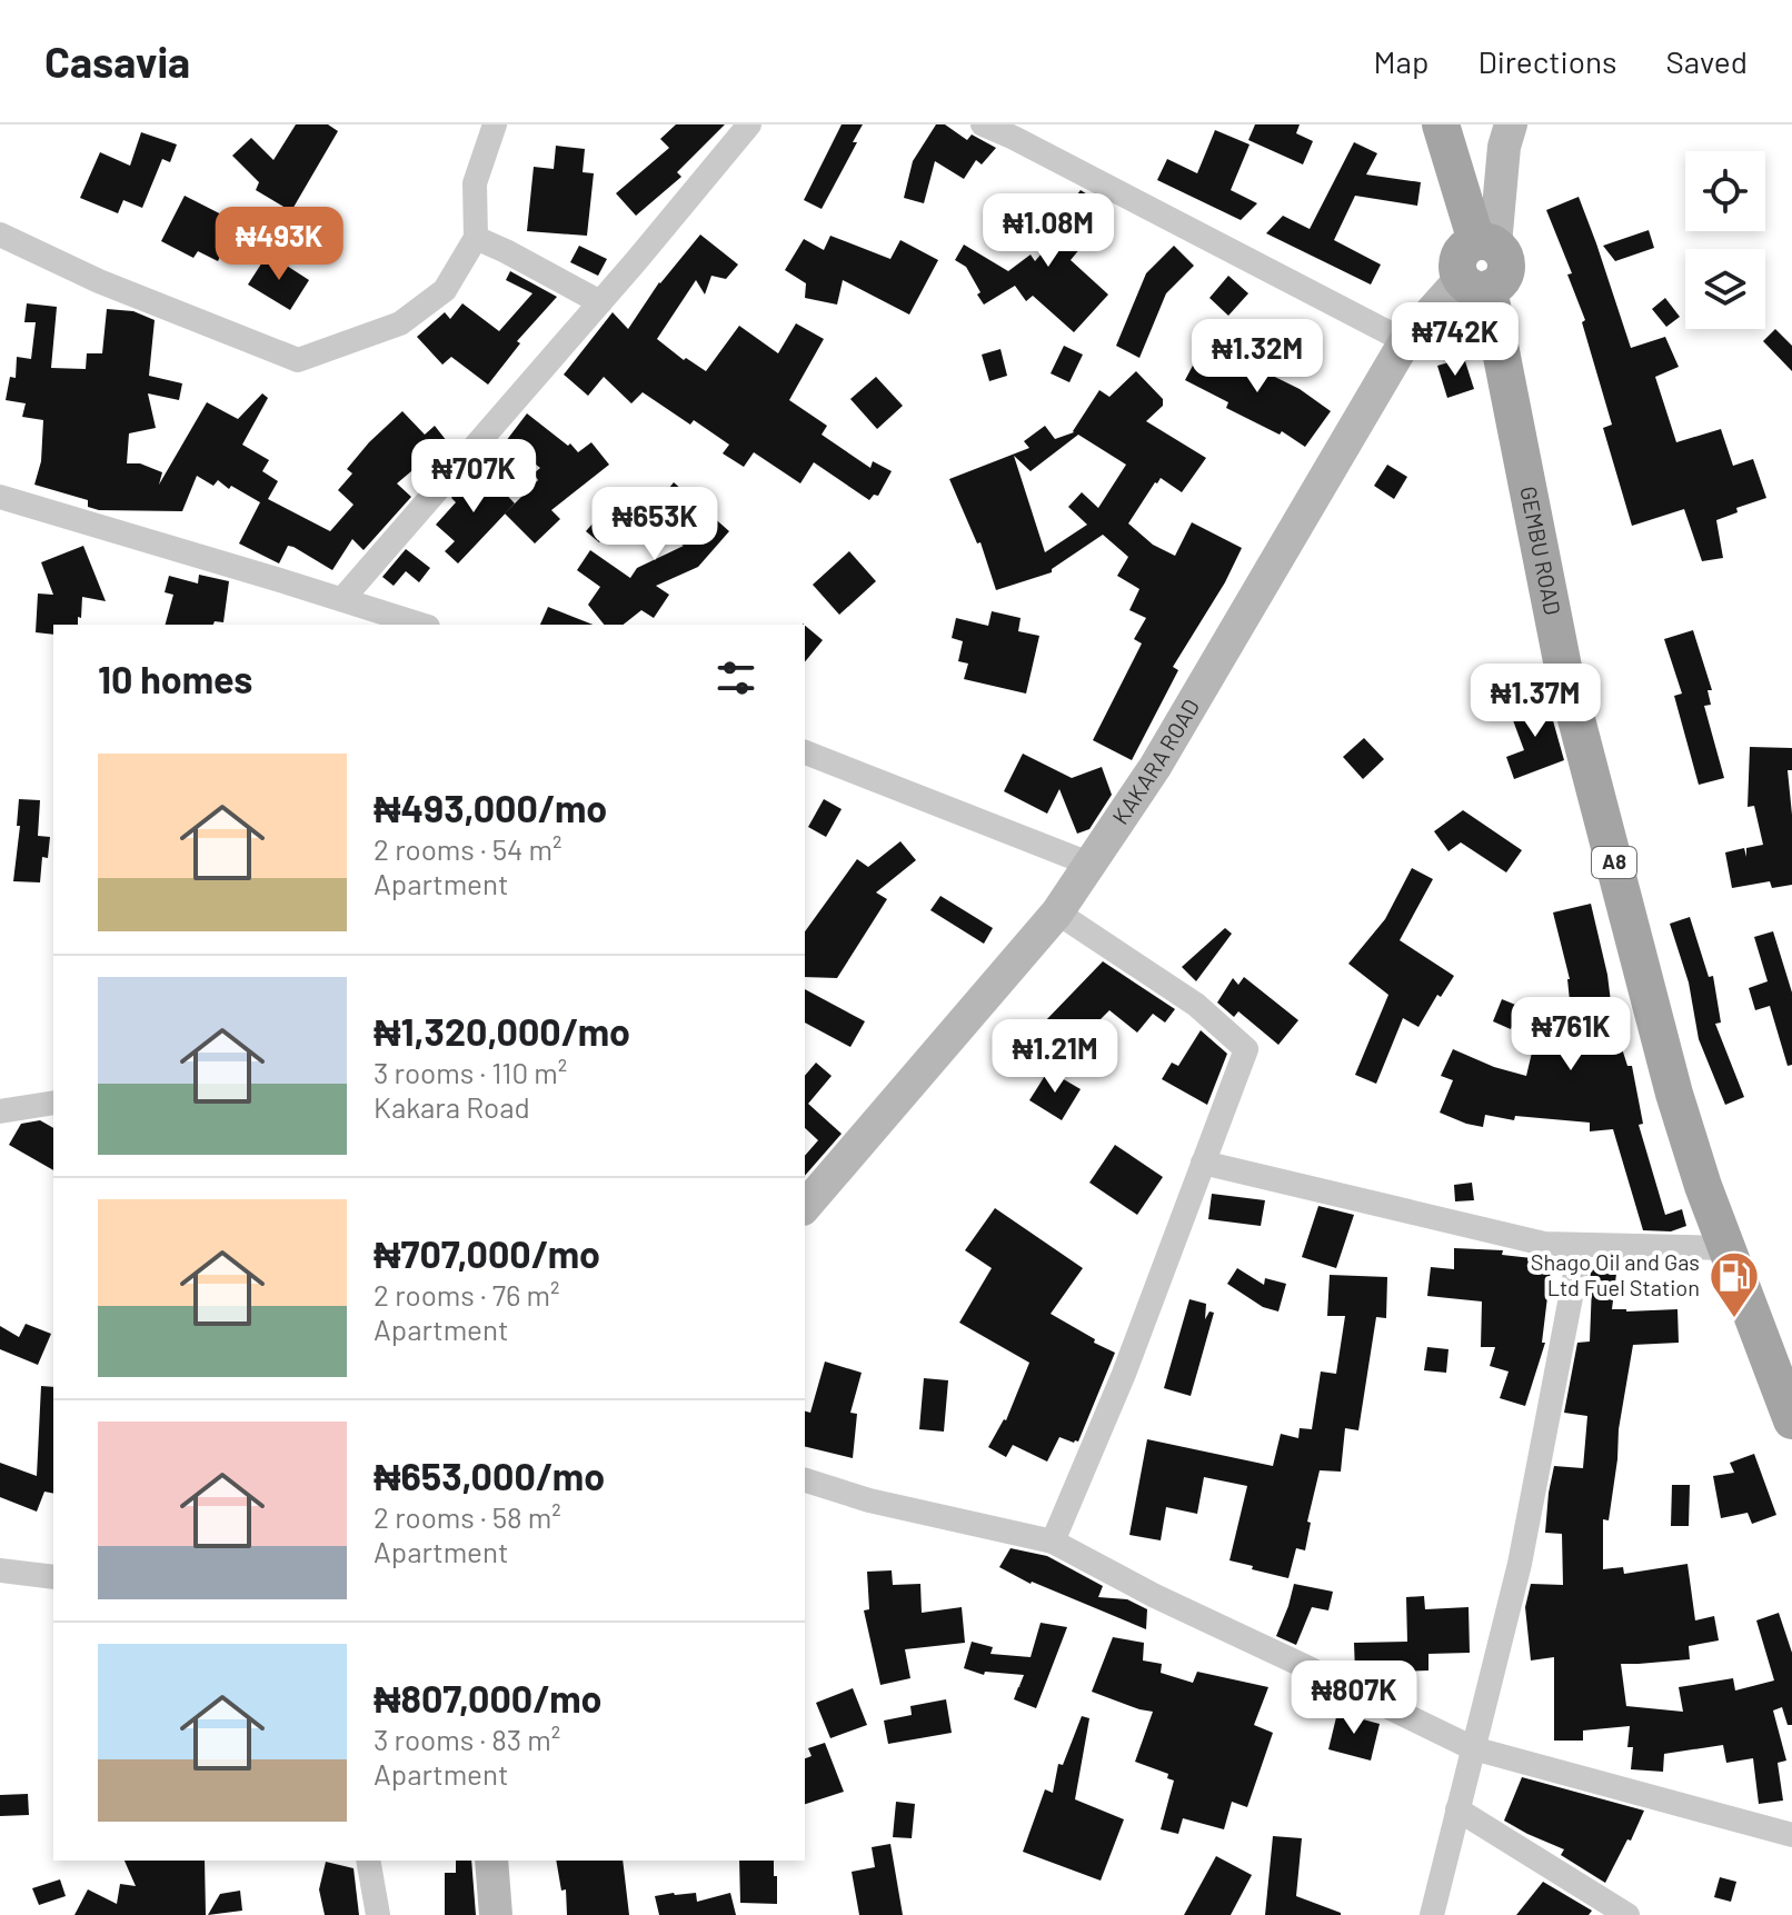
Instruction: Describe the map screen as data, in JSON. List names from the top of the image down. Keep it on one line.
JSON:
{"streets":{"main road":["GEMBU ROAD","A8"],"street":["KAKARA ROAD"]},"crossings":[["GEMBU ROAD","KAKARA ROAD"]],"places":{"fuel station":["Shago Oil and Gas Ltd Fuel Station"]},"page":{"header":"Casavia","nav":["Map","Directions","Saved"],"price":["₦1.08M","₦493K","₦742K","₦1.32M","₦707K","₦653K","₦1.37M","₦761K","₦1.21M","₦807K"],"heading":"10 homes","list":[{"name":"₦493,000/mo","note":"2 rooms · 54 m² · Apartment"},{"name":"₦1,320,000/mo","note":"3 rooms · 110 m² · Kakara Road"},{"name":"₦707,000/mo","note":"2 rooms · 76 m² · Apartment"},{"name":"₦653,000/mo","note":"2 rooms · 58 m² · Apartment"},{"name":"₦807,000/mo","note":"3 rooms · 83 m² · Apartment"}]}}
